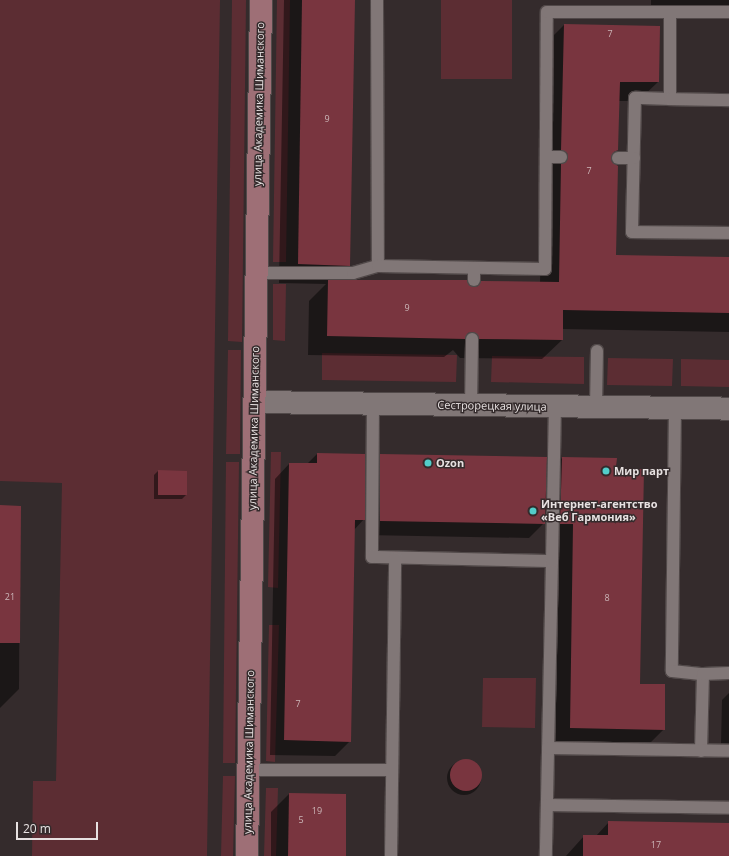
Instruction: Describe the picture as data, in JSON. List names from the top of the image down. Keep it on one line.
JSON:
{"streets":{"street":["улица Академика Шиманского","Сестрорецкая улица"]},"crossings":[["улица Академика Шиманского","Сестрорецкая улица"]],"places":["Ozon","Мир парт","Интернет-агентство «Веб Гармония»"],"house_numbers":["7","9","7","9","21","8","7","19","5","17"],"scale_bar":"20 m"}
